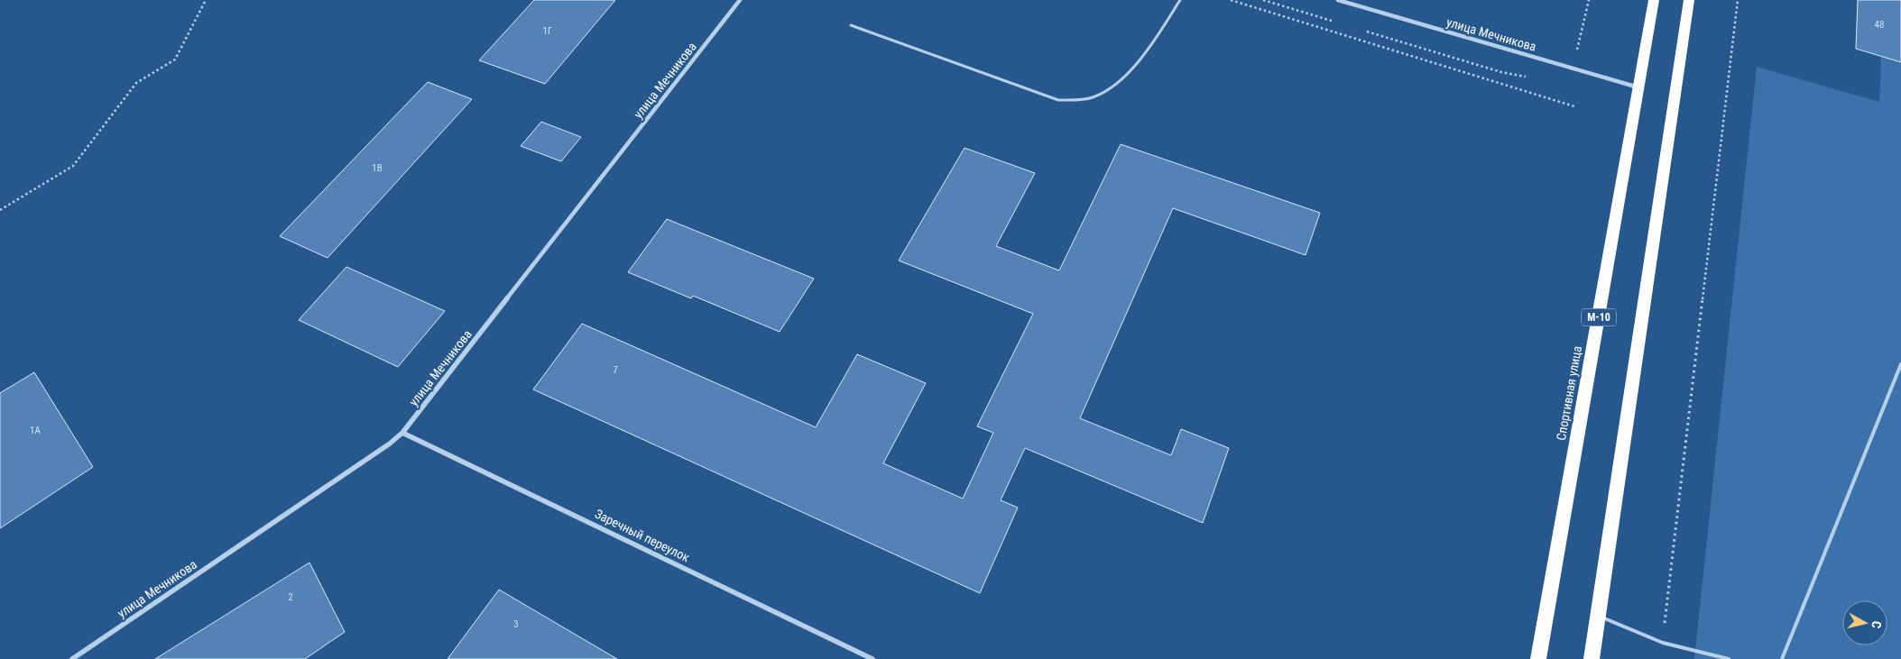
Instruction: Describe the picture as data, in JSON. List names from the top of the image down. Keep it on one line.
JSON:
{"streets":{"highway":["М-10","Спортивная улица"],"street":["улица Мечникова","Заречный переулок"]},"crossings":[["улица Мечникова","Спортивная улица"],["улица Мечникова","Заречный переулок"]],"house_numbers":["48","1Г","1В","7","1А","2","3"],"north":"right"}
